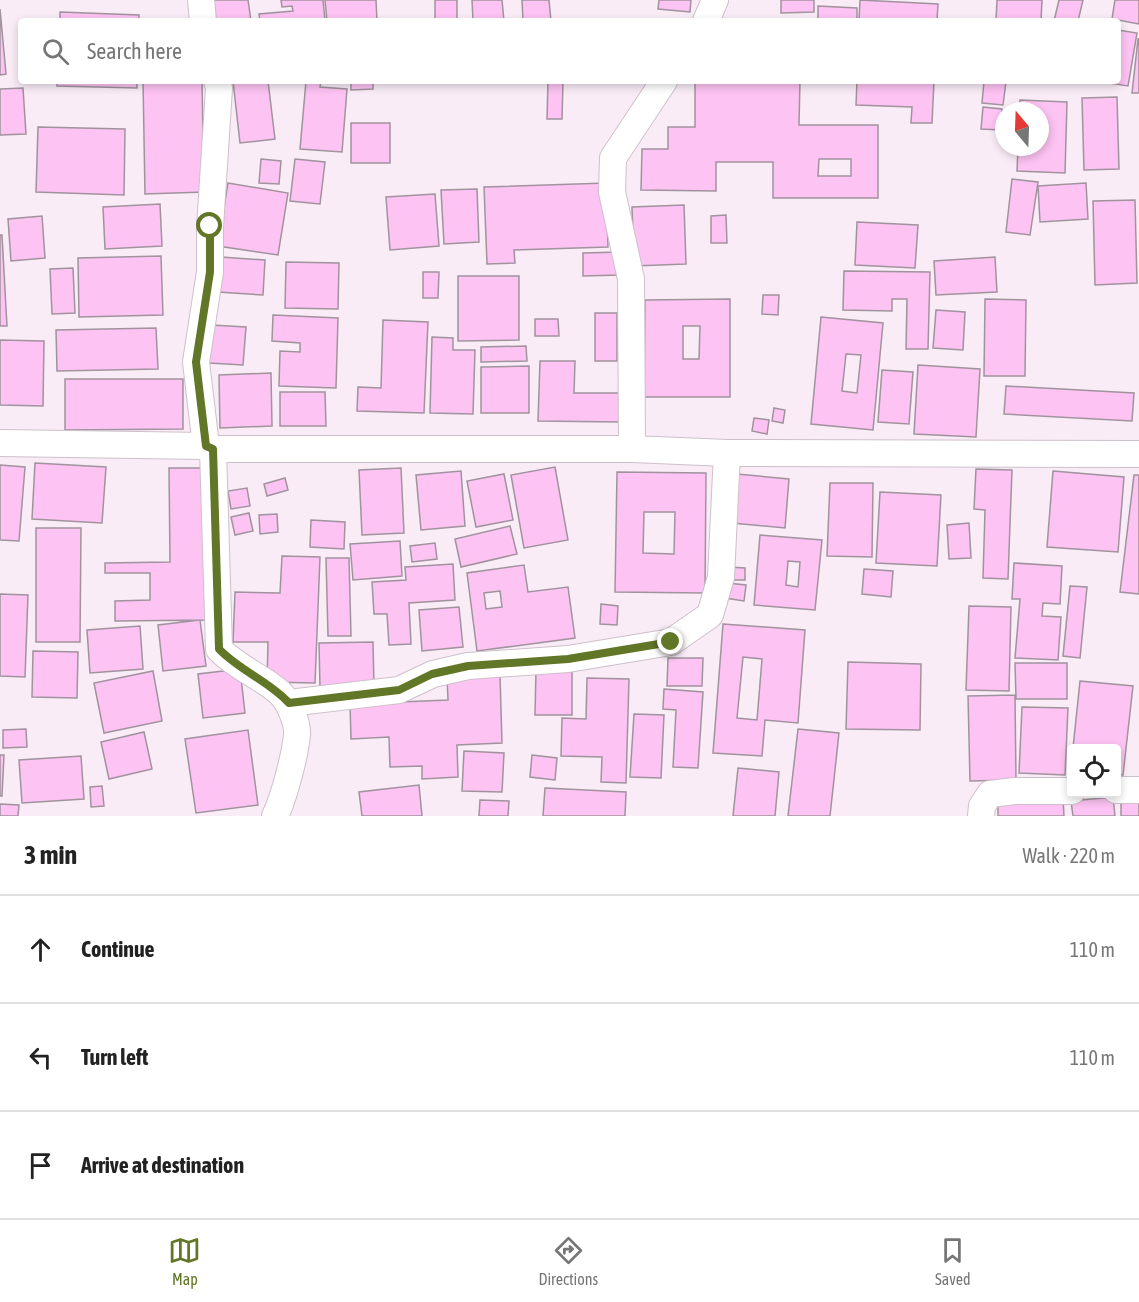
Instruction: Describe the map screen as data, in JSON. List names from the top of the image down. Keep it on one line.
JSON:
{"north":"top","page":{"search":"Search here","heading":["3 min","Walk · 220 m"],"list":[["Continue","110 m"],["Turn left","110 m"],"Arrive at destination"],"nav":["Map","Directions","Saved"]}}
